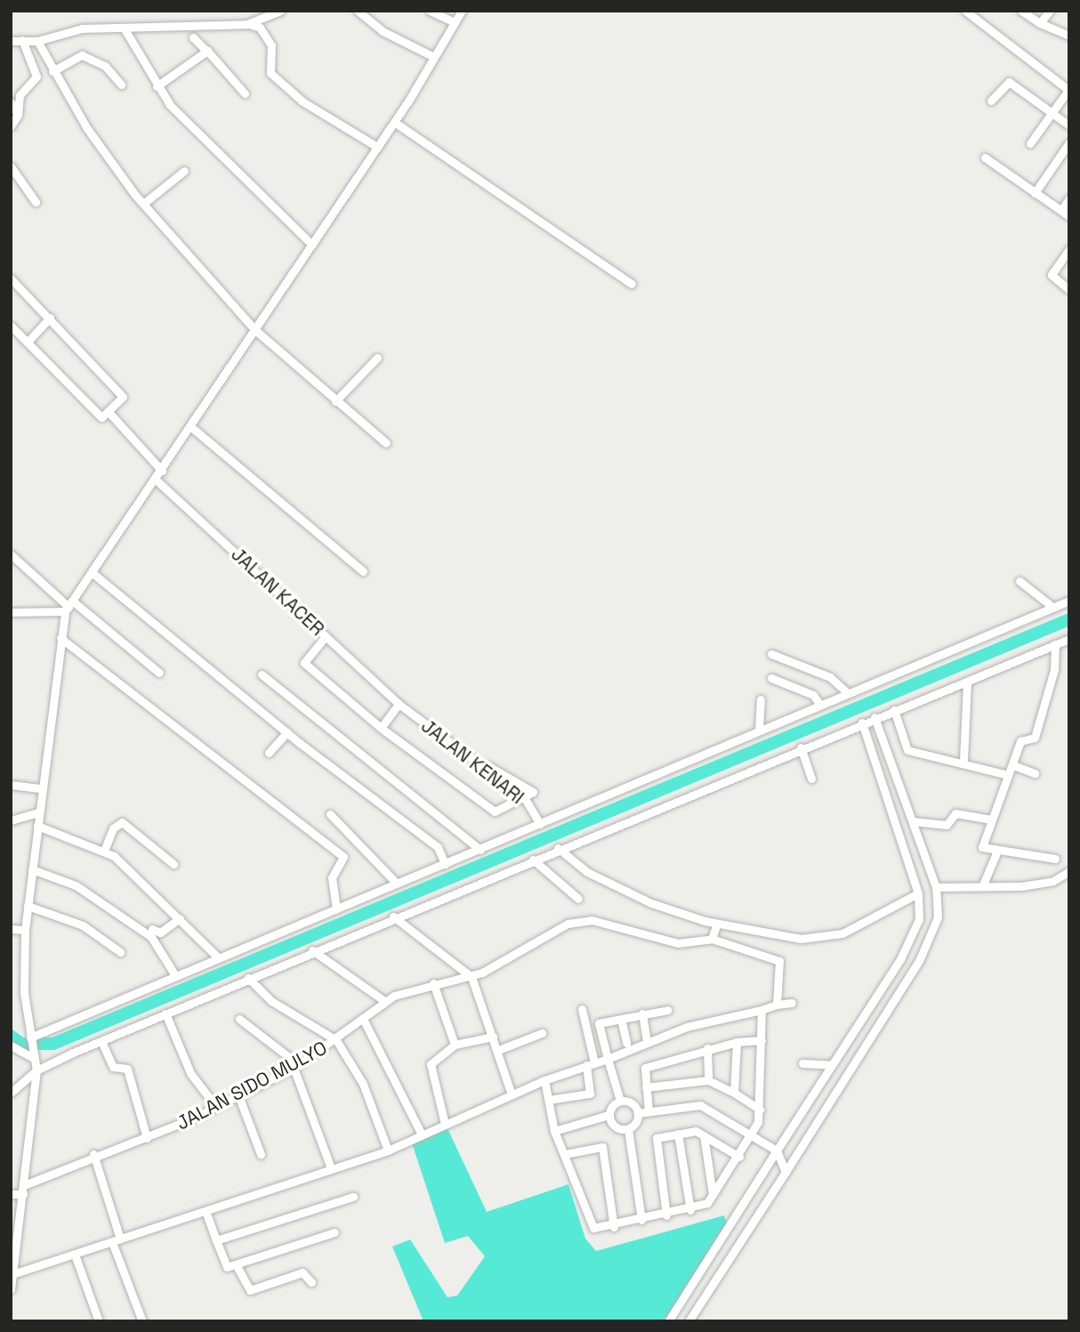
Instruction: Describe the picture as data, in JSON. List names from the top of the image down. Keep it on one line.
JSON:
{"streets":{"street":["JALAN KACER","JALAN KENARI","JALAN SIDO MULYO"]},"crossings":[["JALAN KACER","JALAN KENARI"]]}
